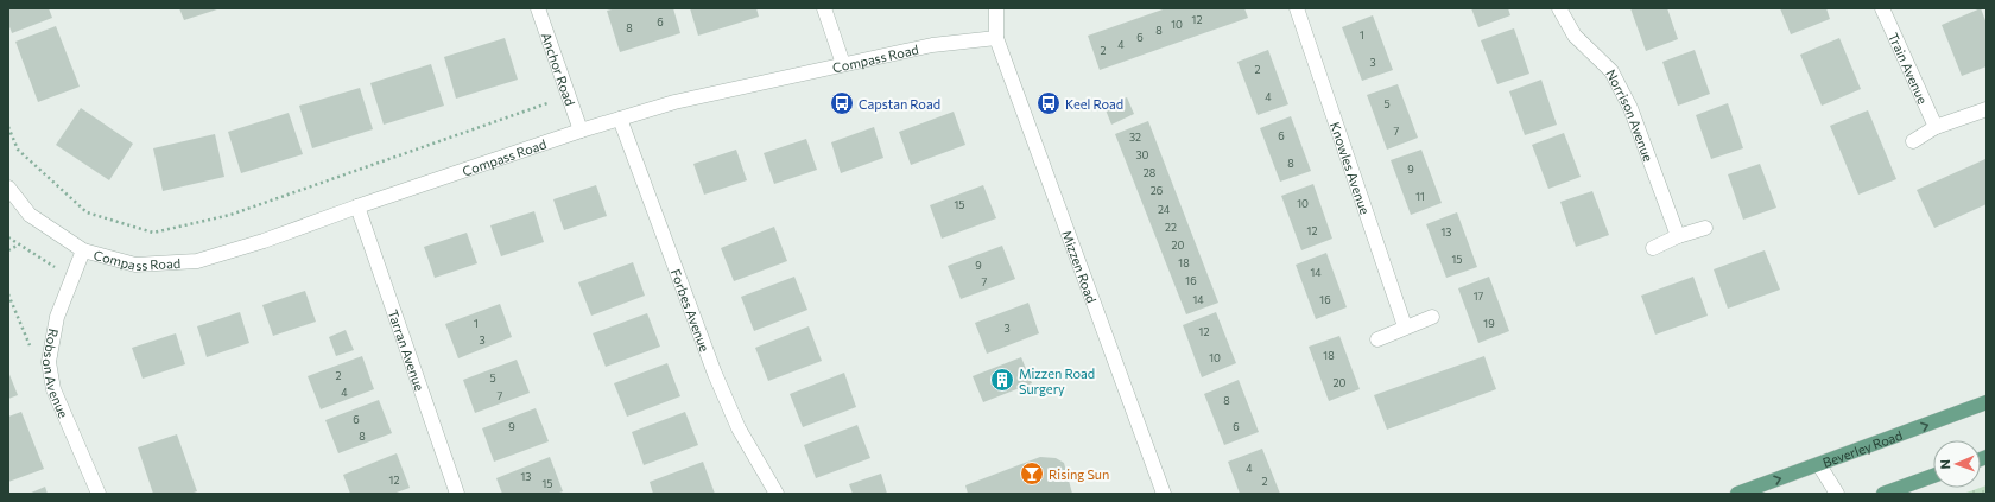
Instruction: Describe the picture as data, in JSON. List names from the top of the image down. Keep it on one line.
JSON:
{"streets":{"main road":["Beverley Road"],"street":["Compass Road","Train Avenue","Anchor Road","Norrison Avenue","Knowles Avenue","Mizzen Road","Forbes Avenue","Tarran Avenue","Robson Avenue"]},"crossings":[["Compass Road","Anchor Road"],["Compass Road","Mizzen Road"],["Compass Road","Forbes Avenue"],["Compass Road","Tarran Avenue"],["Compass Road","Robson Avenue"]],"one_way":["Beverley Road"],"places":{"bus stop":["Capstan Road","Keel Road"],"building":["Mizzen Road Surgery"],"bar":["Rising Sun"]},"house_numbers":["12","6","10","8","8","1","6","4","2","3","2","4","5","7","6","32","30","8","9","28","26","11","10","15","24","22","12","13","20","15","18","9","14","16","7","17","14","16","1","19","3","12","3","18","10","2","5","20","4","7","8","6","9","6","8","4","13","12","2","15"],"north":"left"}
